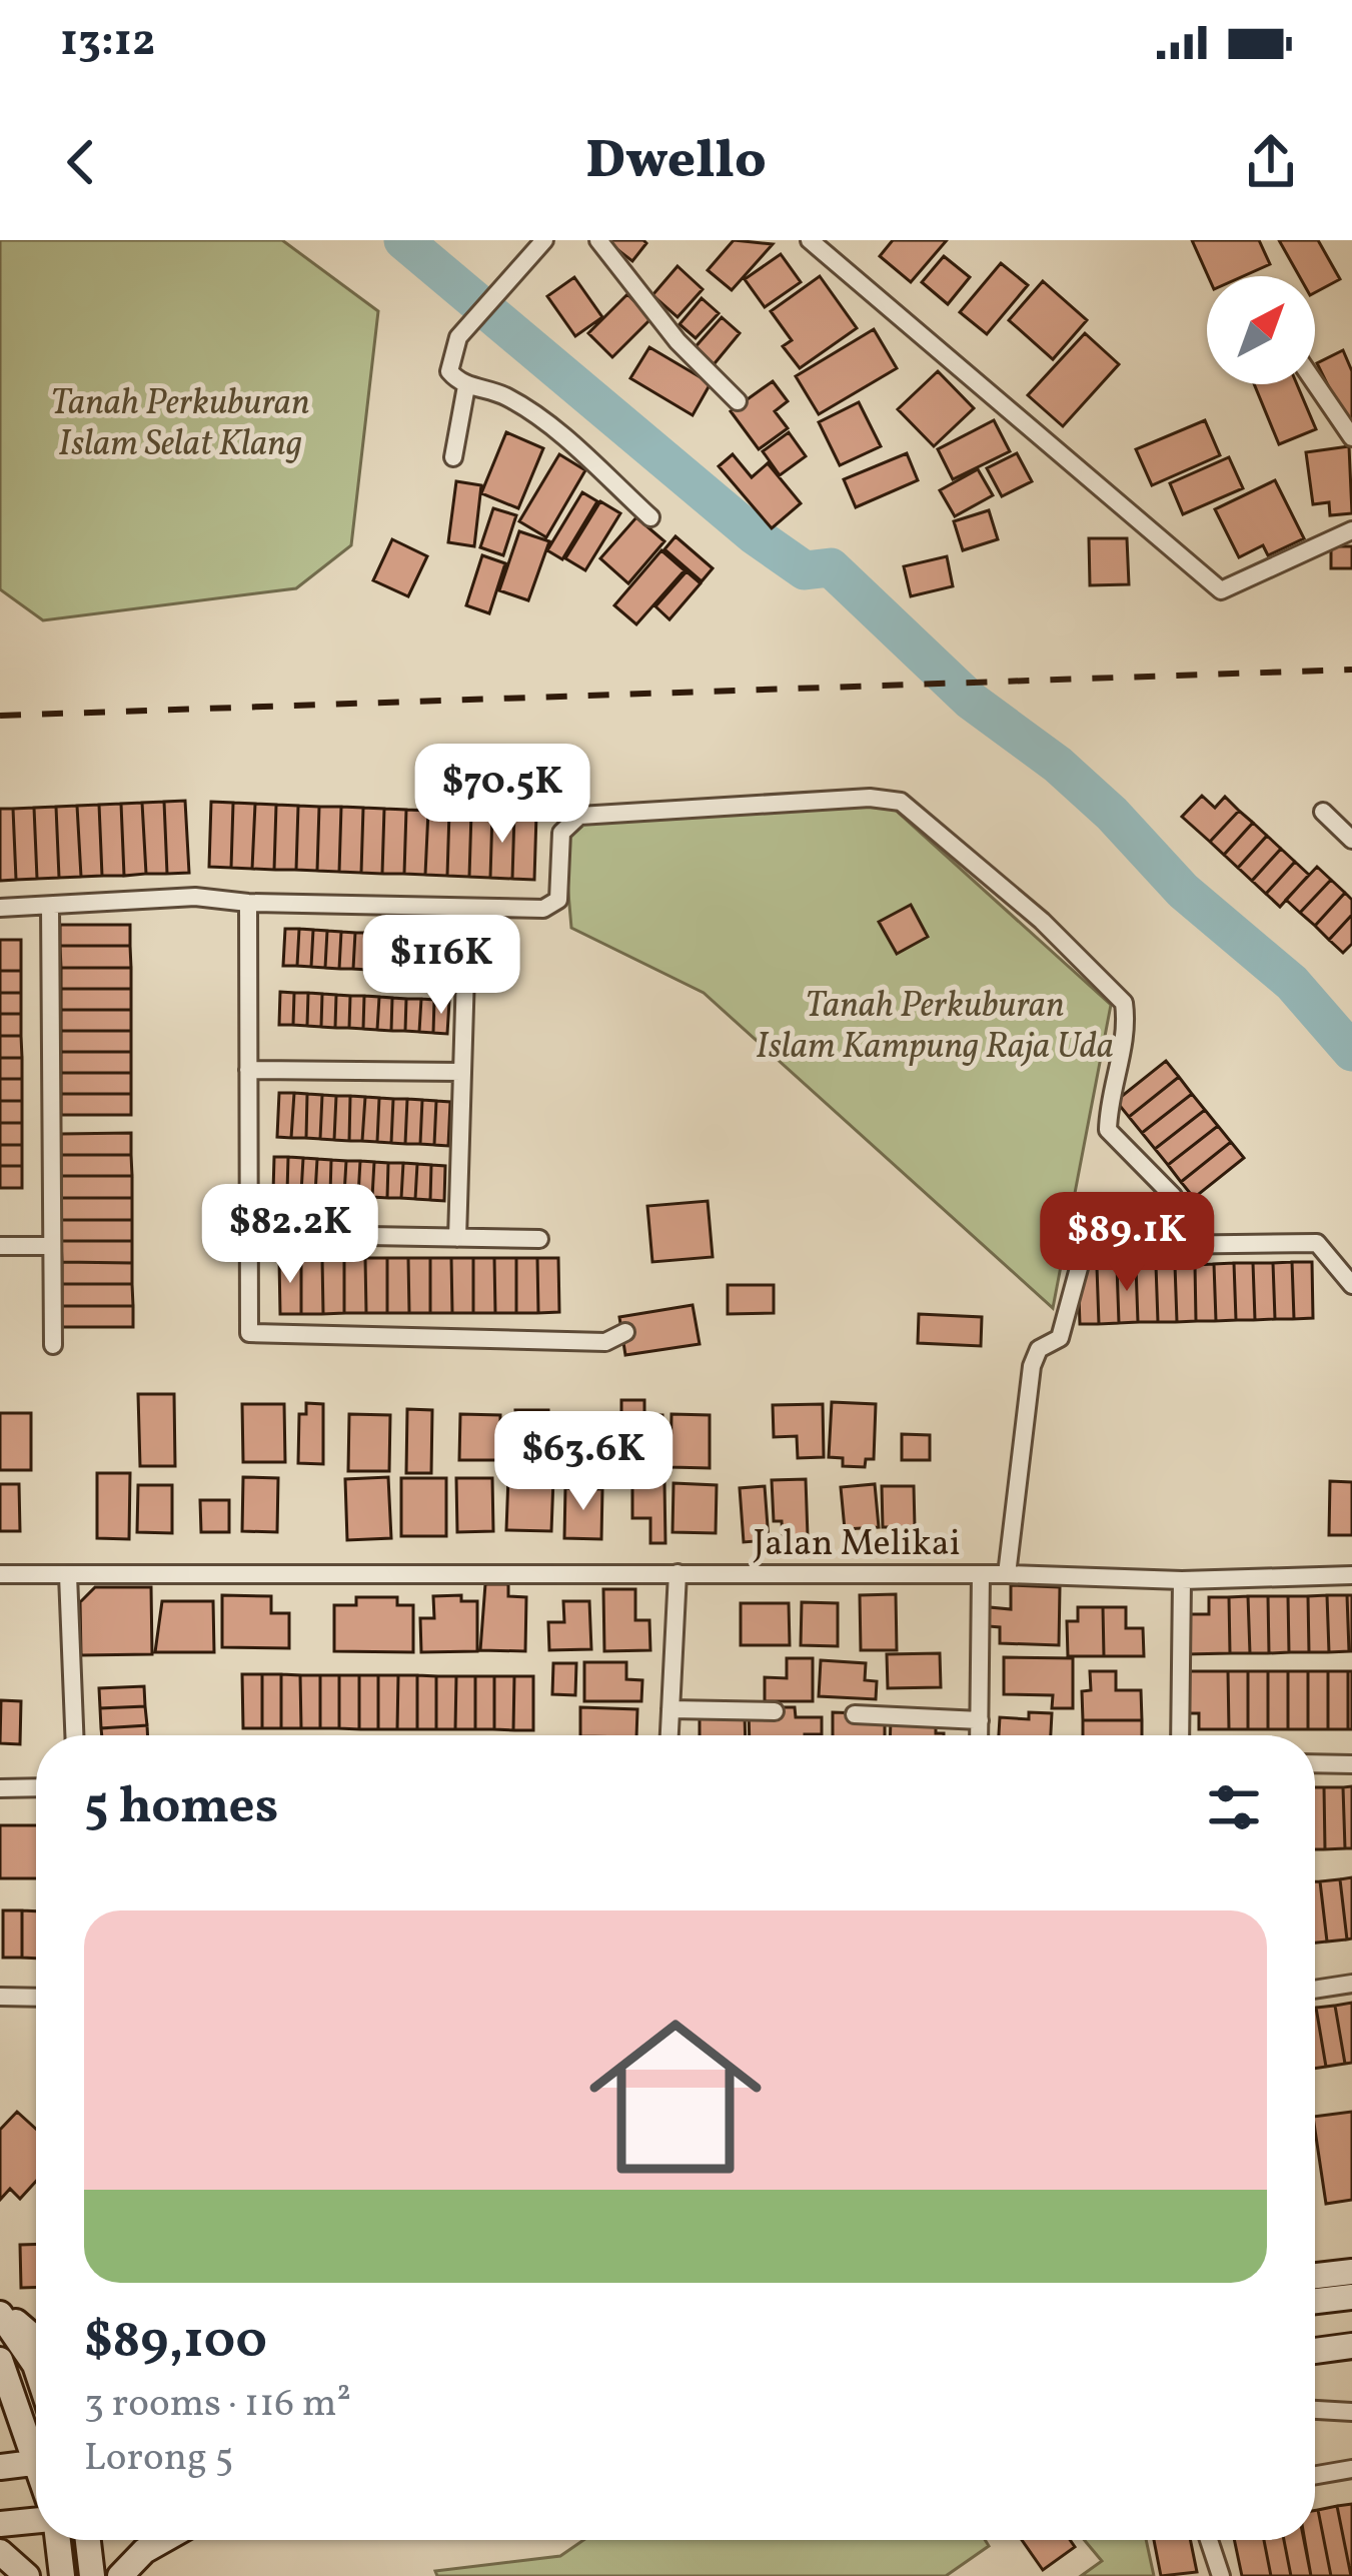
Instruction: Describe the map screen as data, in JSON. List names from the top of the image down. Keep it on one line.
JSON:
{"streets":{"street":["Jalan Melikai"]},"parks":["Tanah Perkuburan Islam Selat Klang","Tanah Perkuburan Islam Kampung Raja Uda"],"north":"top right","page":{"status":"13:12","header":"Dwello","price":["$70.5K","$116K","$82.2K","$89.1K","$63.6K"],"heading":"5 homes","list":[{"name":"$89,100","note":"3 rooms · 116 m² · Lorong 5"}]}}
